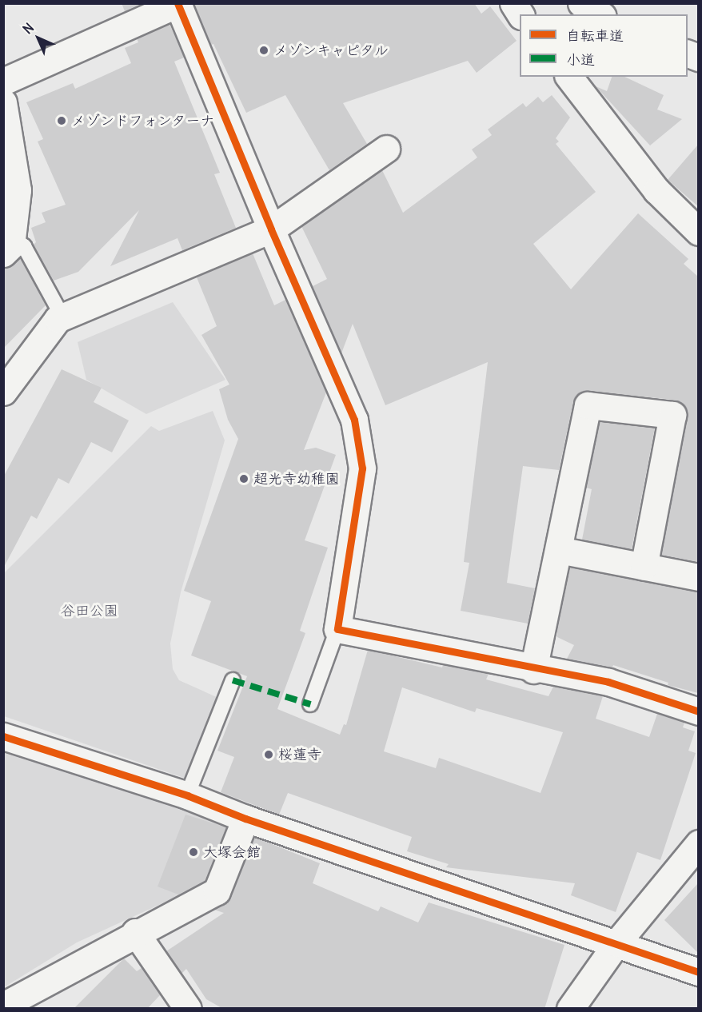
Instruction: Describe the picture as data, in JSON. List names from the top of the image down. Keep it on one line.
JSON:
{"parks":["谷田公園"],"places":["メゾンキャピタル","メゾンドフォンターナ","超光寺幼稚園","桜蓮寺","大塚会館"],"legend":["自転車道","小道"],"north":"top left"}
